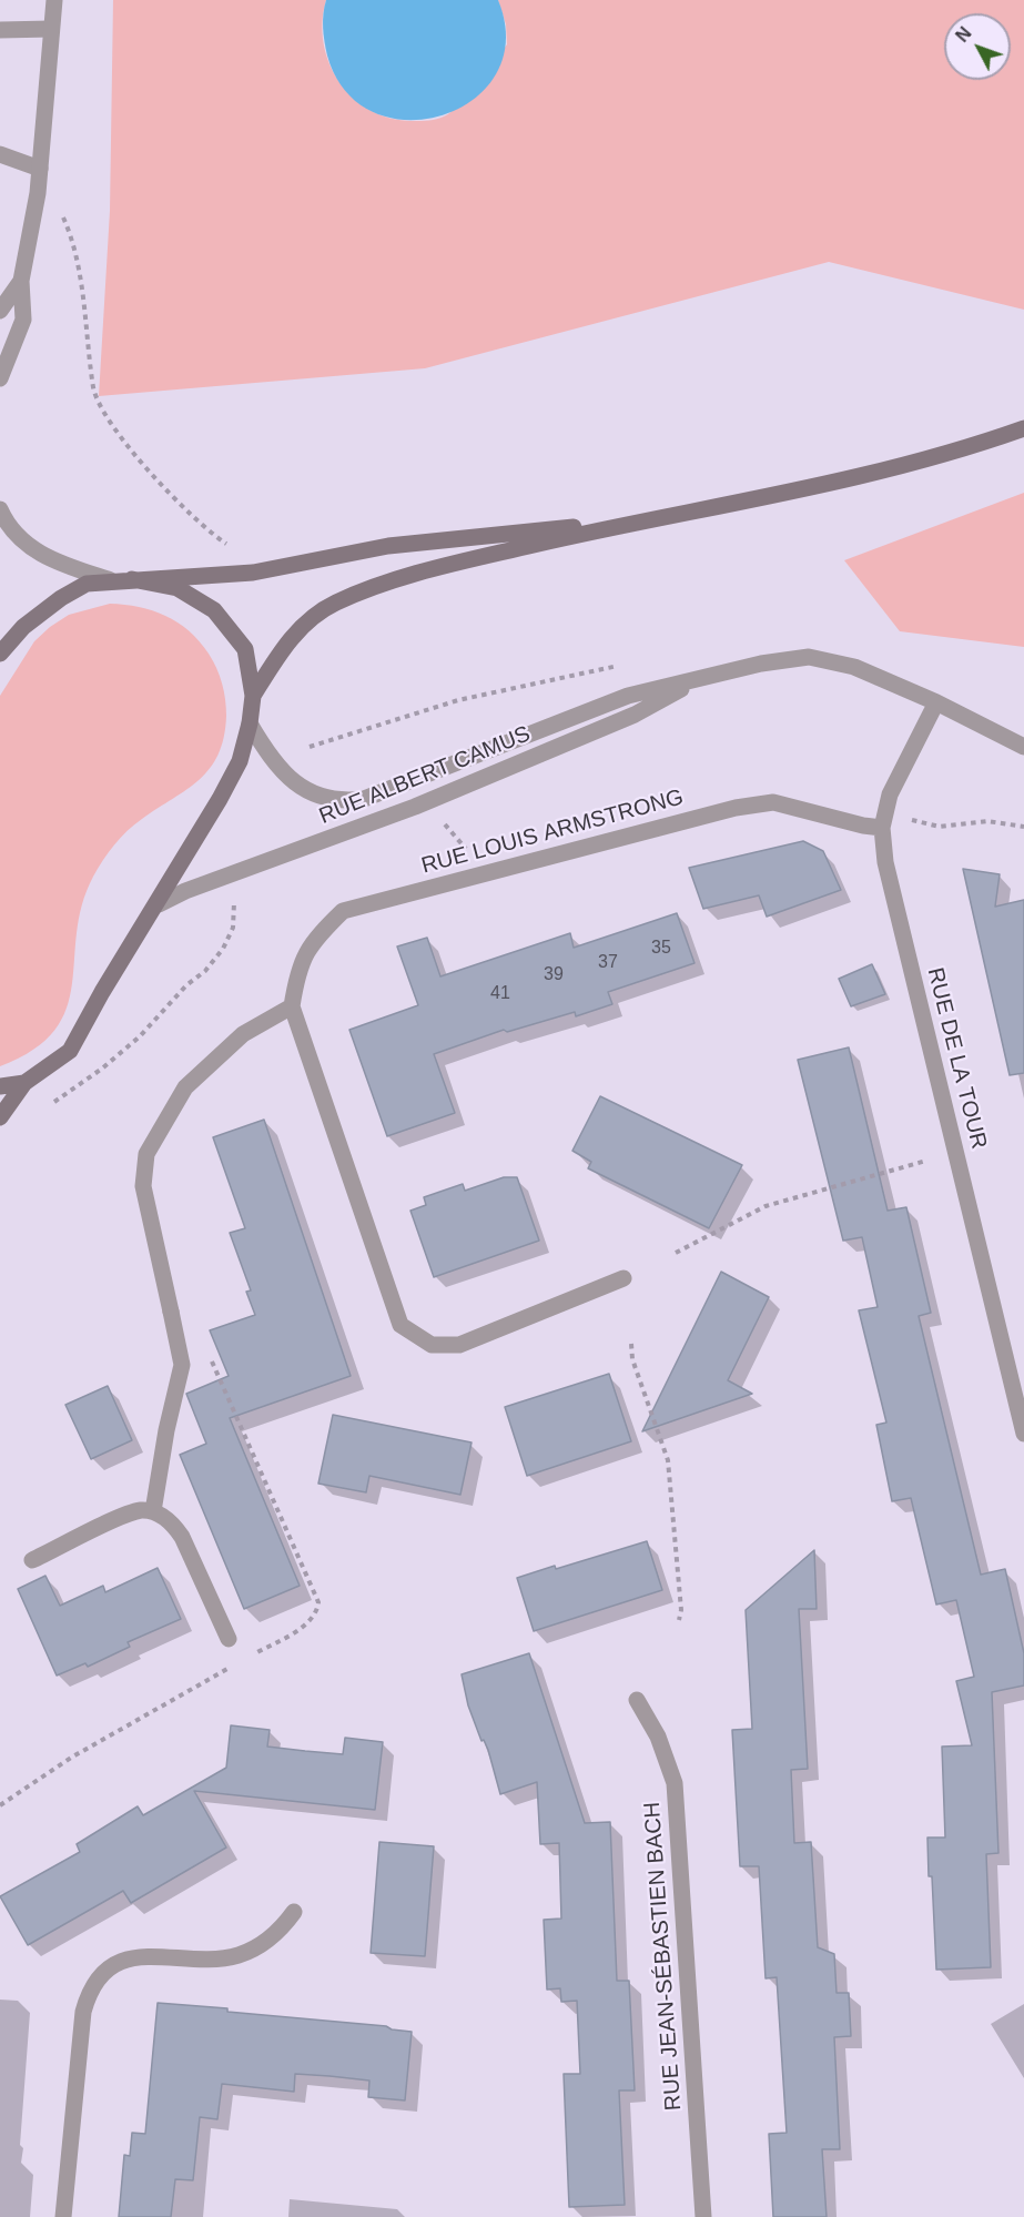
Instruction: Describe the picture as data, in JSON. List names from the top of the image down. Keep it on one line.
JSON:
{"streets":{"street":["RUE ALBERT CAMUS","RUE LOUIS ARMSTRONG","RUE DE LA TOUR","RUE JEAN-SÉBASTIEN BACH"]},"crossings":[["RUE ALBERT CAMUS","RUE DE LA TOUR"],["RUE LOUIS ARMSTRONG","RUE DE LA TOUR"]],"house_numbers":["35","37","39","41"],"north":"top left"}
